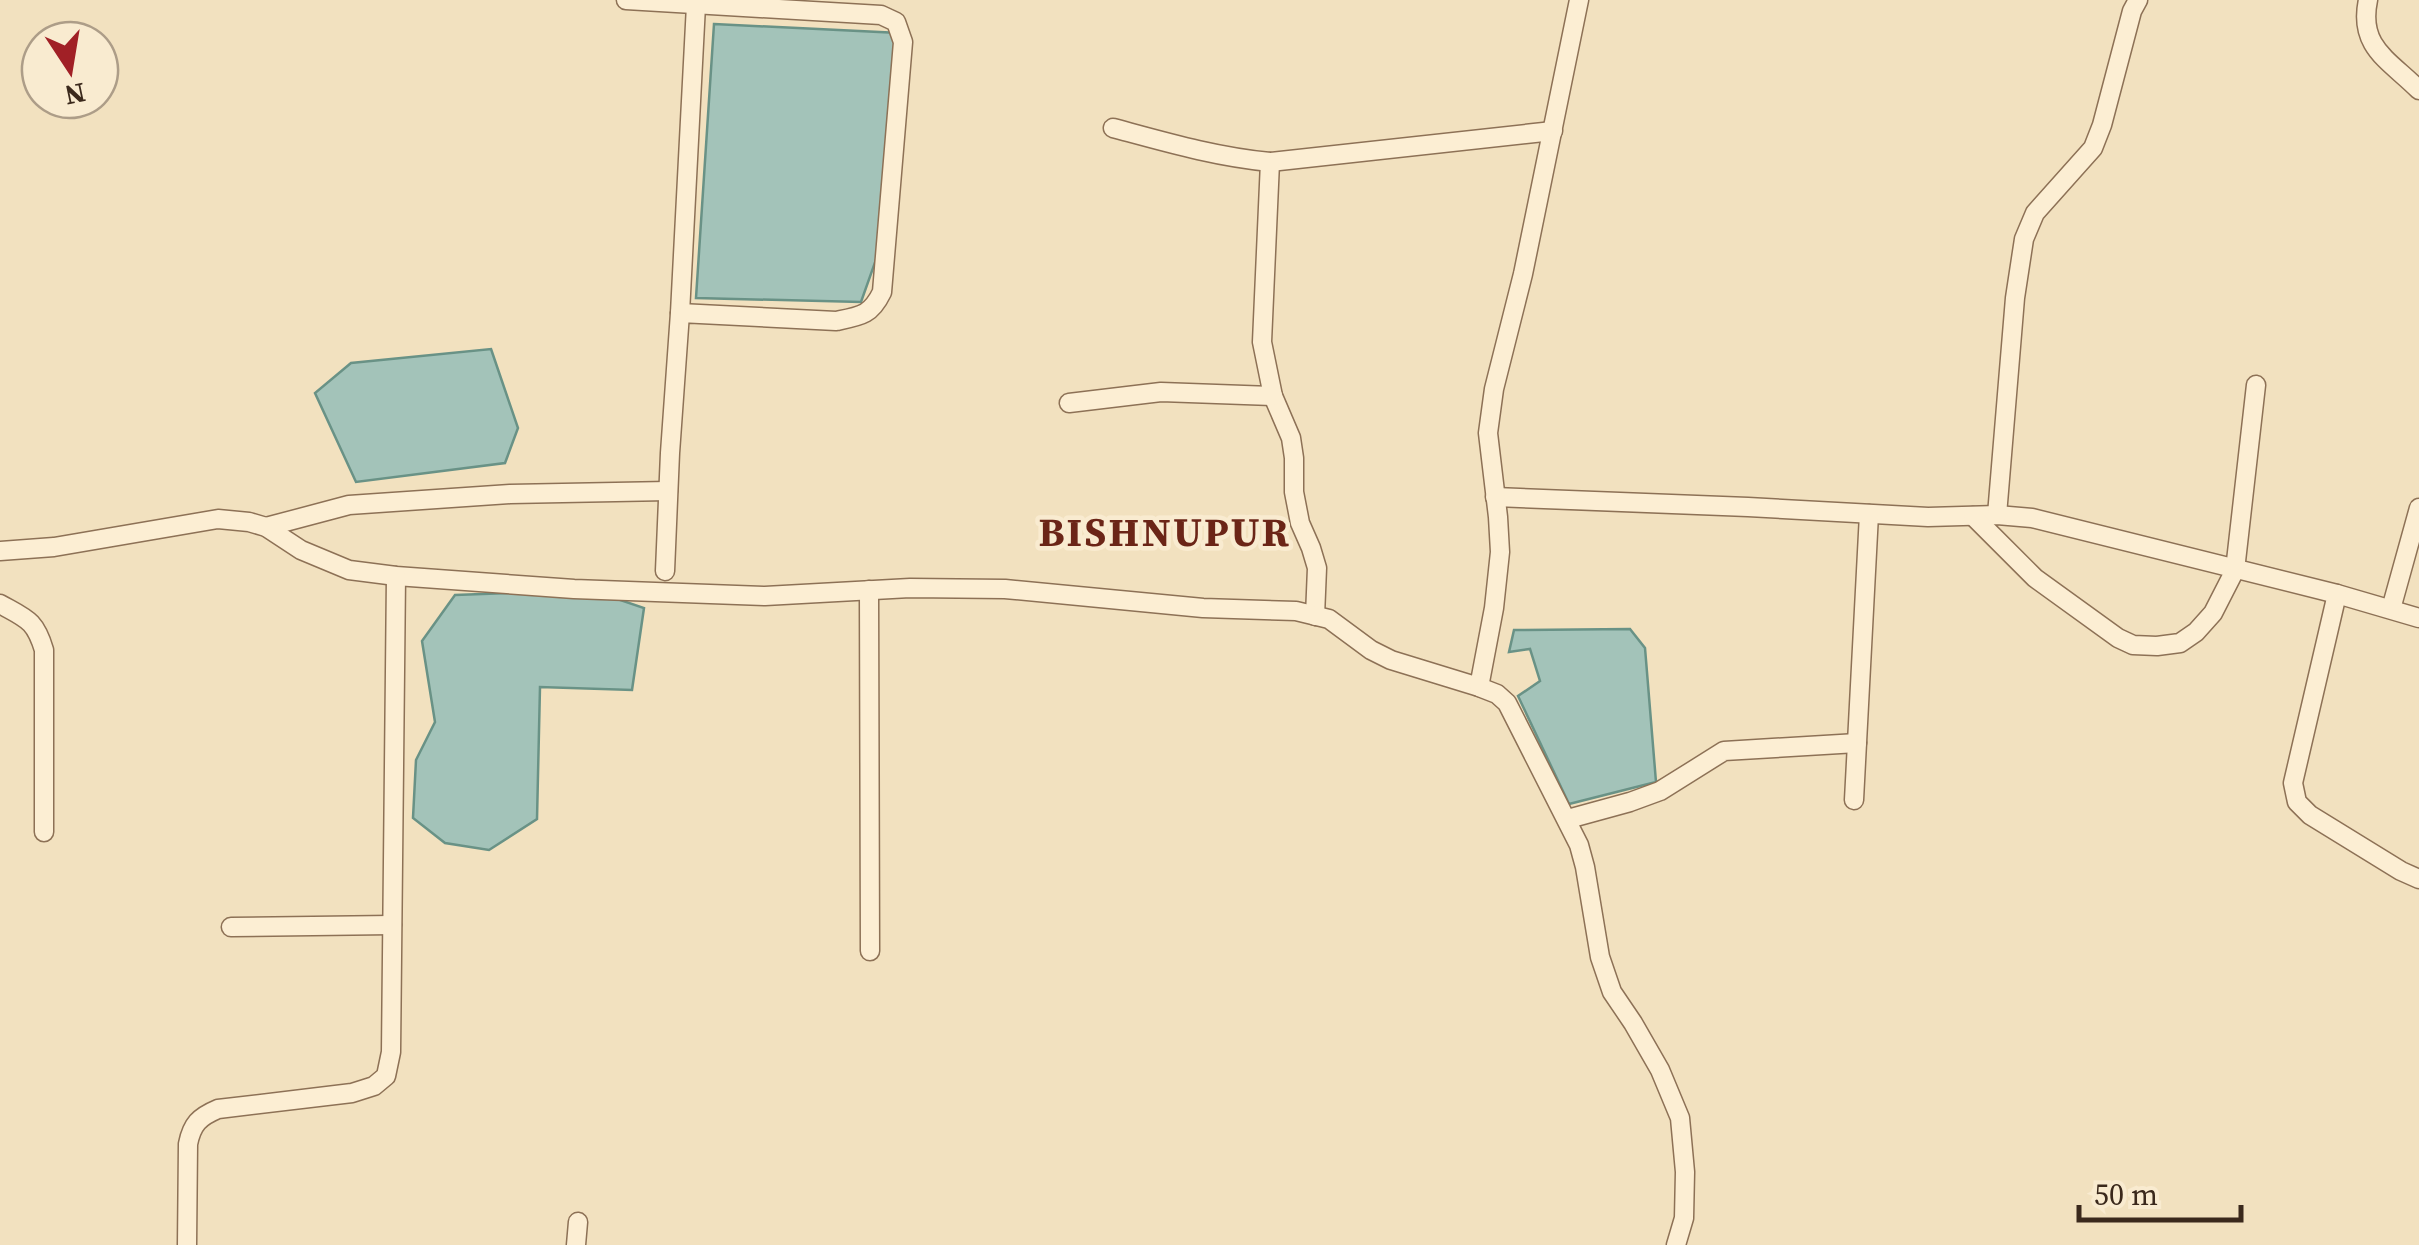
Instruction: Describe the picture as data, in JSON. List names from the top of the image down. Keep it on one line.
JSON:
{"districts":["BISHNUPUR"],"scale_bar":"50 m","north":"bottom"}
